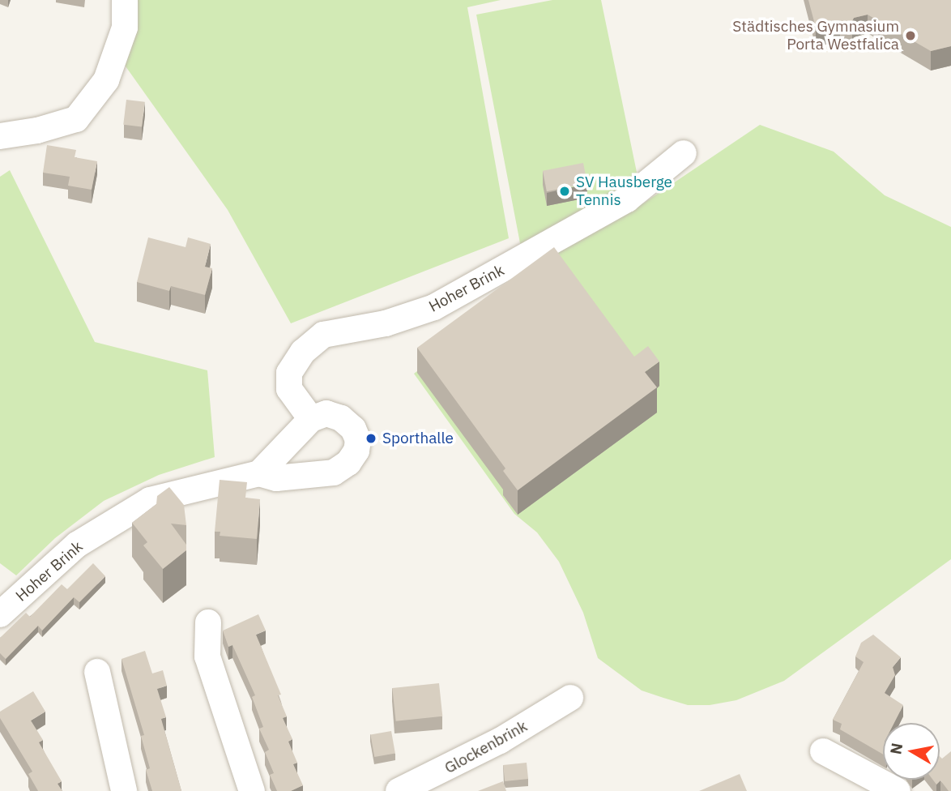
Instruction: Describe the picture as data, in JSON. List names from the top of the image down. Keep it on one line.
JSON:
{"streets":{"street":["Hoher Brink","Glockenbrink"]},"places":["Städtisches Gymnasium Porta Westfalica","SV Hausberge Tennis","Sporthalle"],"north":"left"}
